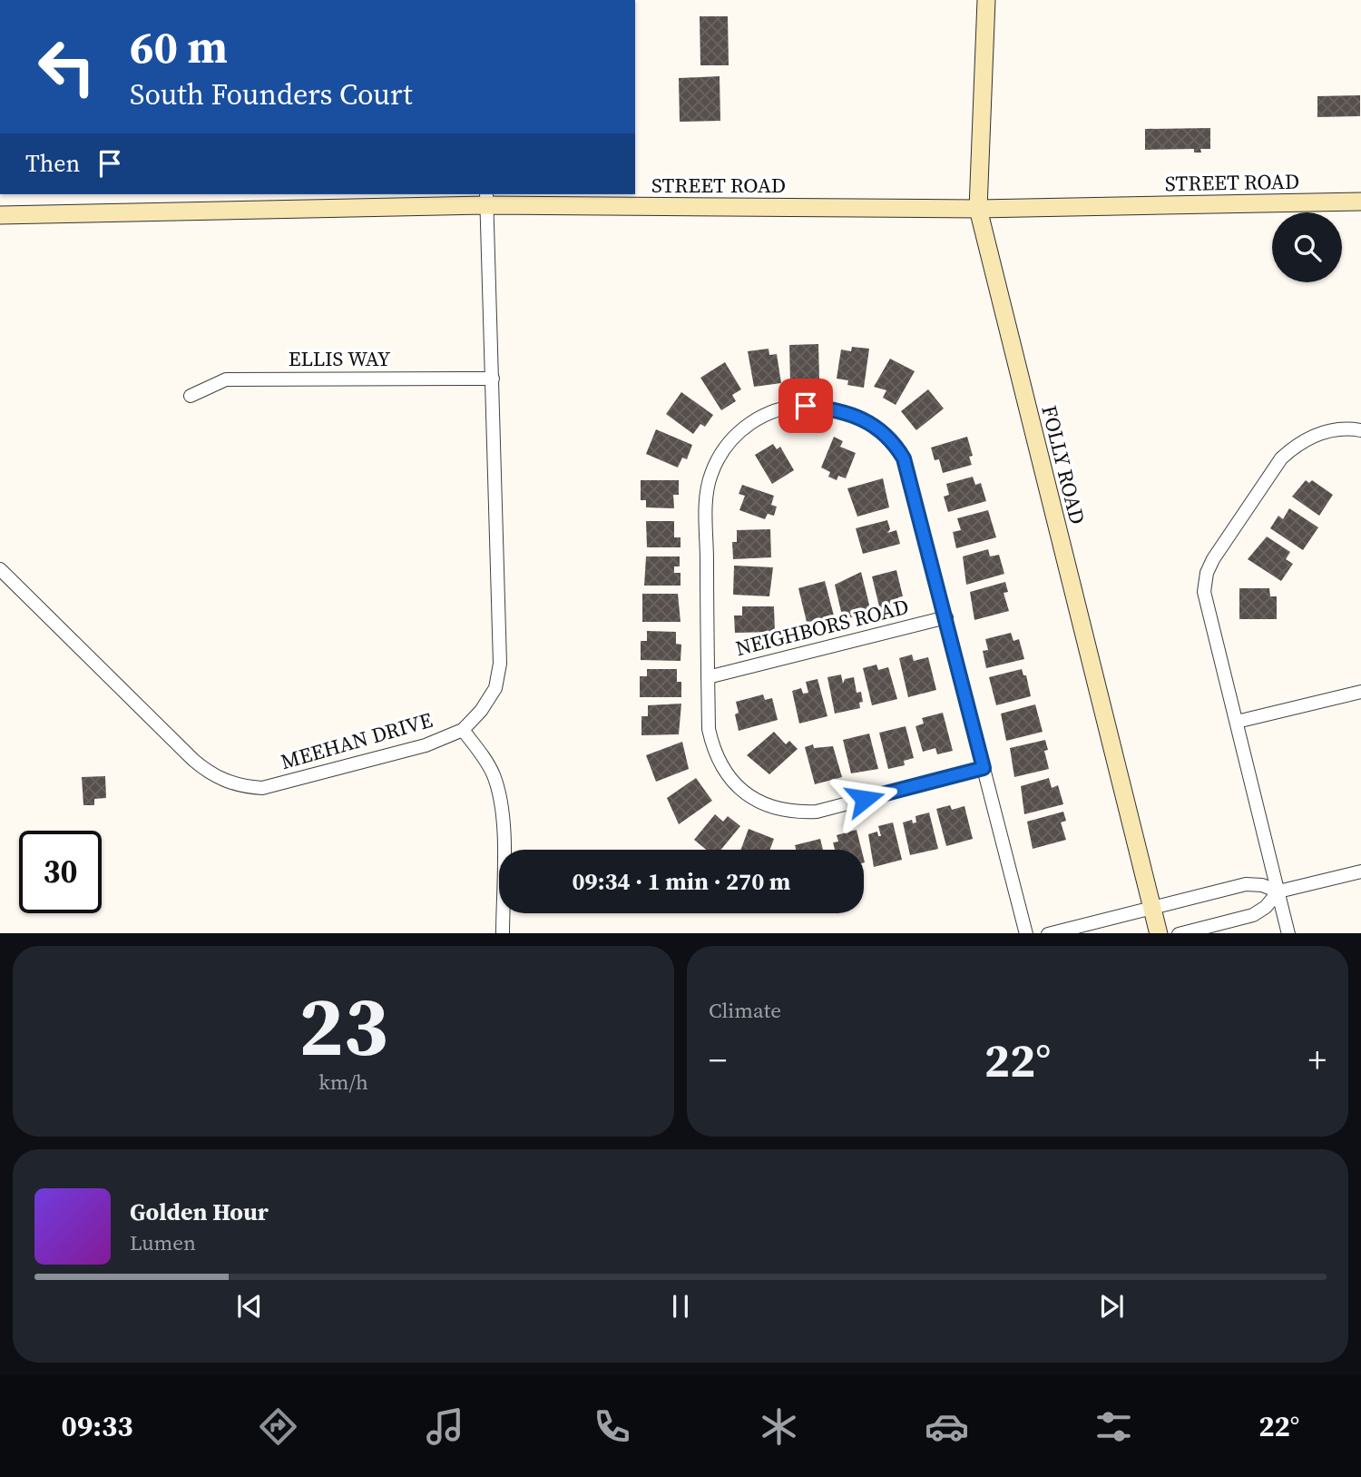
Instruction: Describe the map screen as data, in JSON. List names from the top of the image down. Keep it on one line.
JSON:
{"streets":{"main road":["STREET ROAD","FOLLY ROAD"],"street":["ELLIS WAY","NEIGHBORS ROAD","MEEHAN DRIVE"]},"crossings":[["STREET ROAD","FOLLY ROAD"],["STREET ROAD","MEEHAN DRIVE"],["ELLIS WAY","MEEHAN DRIVE"]],"page":{"turn":["60 m","South Founders Court"],"then":"Then","limit":"30","trip":"09:34 · 1 min · 270 m","tile":[["23","km/h"],"Climate"],"heat":["−","22°","+"],"song":["Golden Hour","Lumen"],"tabs":["09:33","22°"]}}
